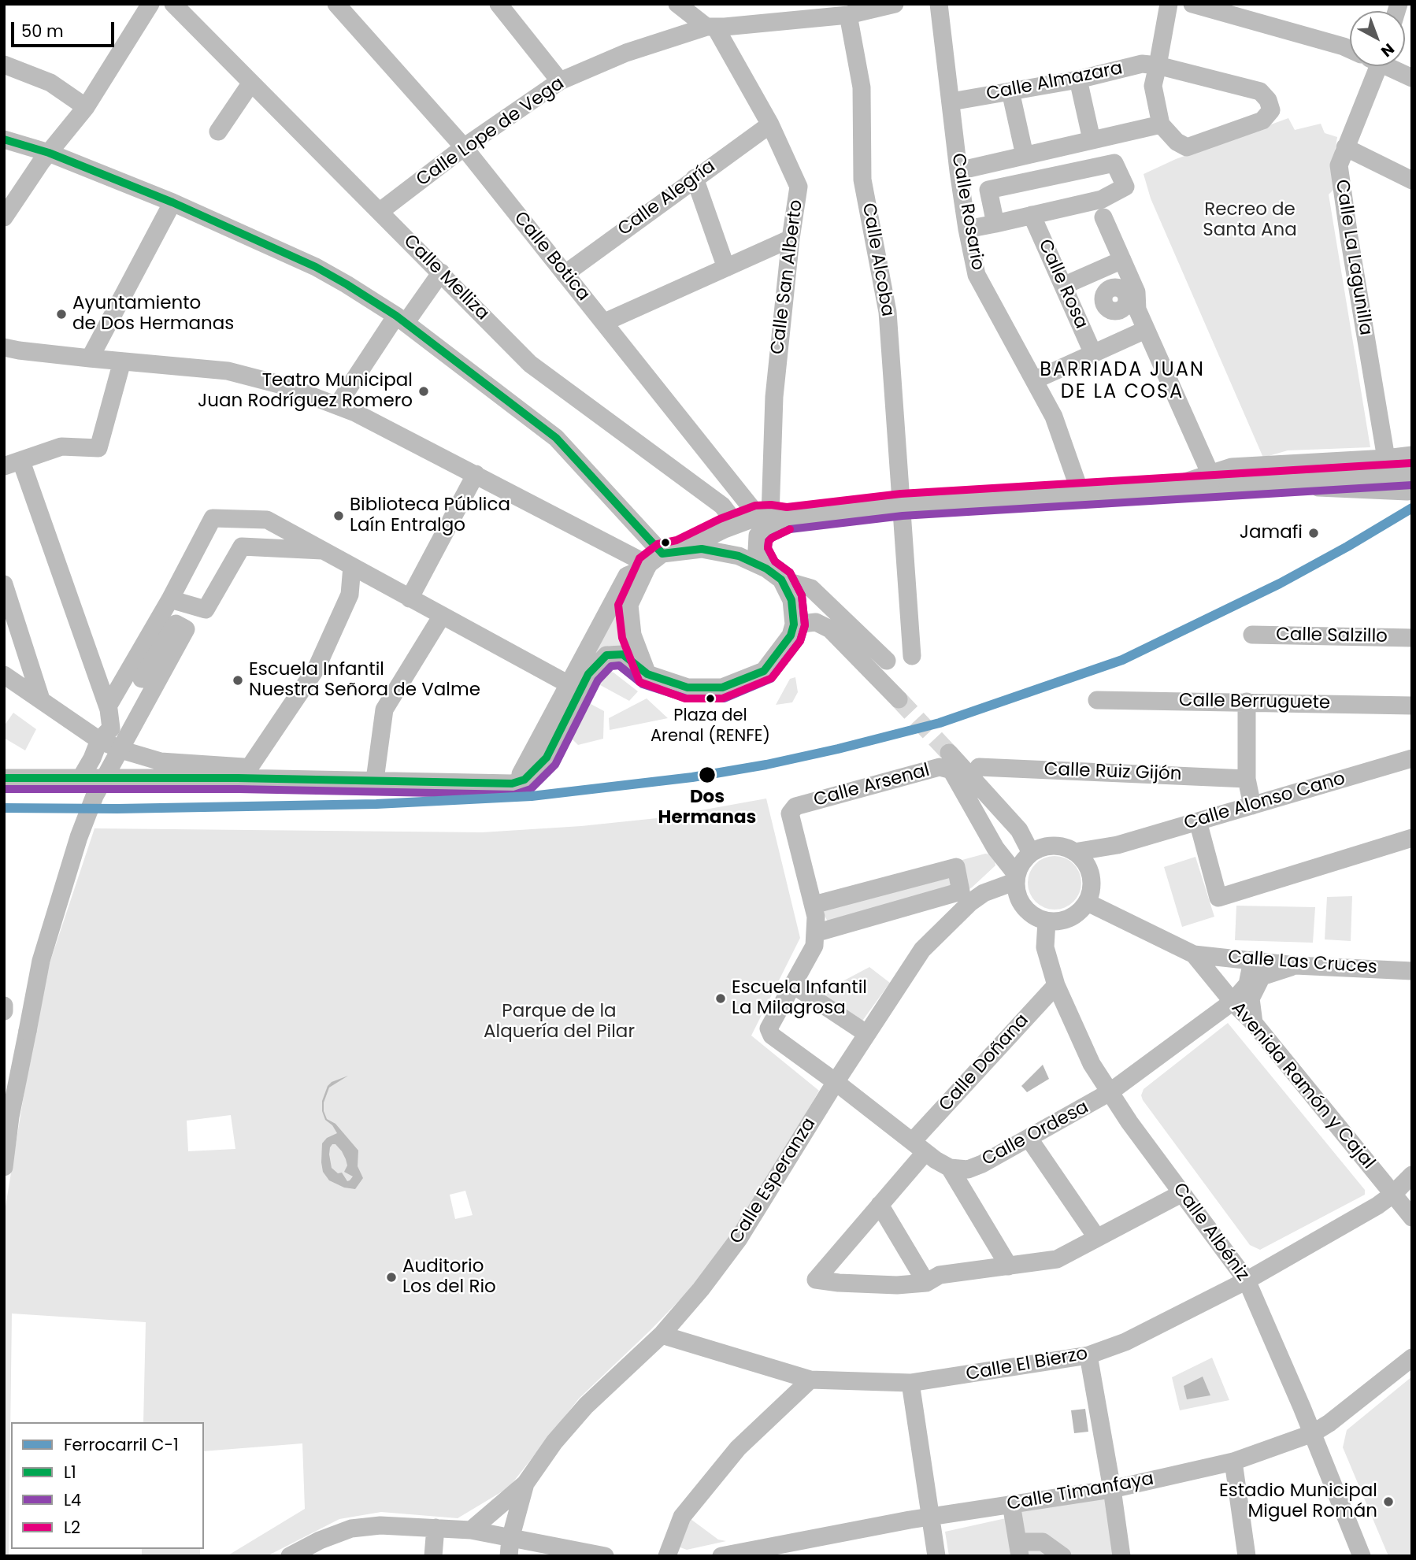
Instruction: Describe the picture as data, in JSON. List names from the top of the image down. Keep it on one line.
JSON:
{"streets":{"street":["Calle Almazara","Calle Lope de Vega","Calle Alegría","Calle Rosario","Calle Botica","Calle La Lagunilla","Calle Alcoba","Calle San Alberto","Calle Melliza","Calle Rosa","Calle Salzillo","Calle Berruguete","Calle Ruiz Gijón","Calle Arsenal","Calle Alonso Cano","Calle Las Cruces","Calle Doñana","Avenida Ramón y Cajal","Calle Ordesa","Calle Esperanza","Calle Albéniz","Calle El Bierzo","Calle Timanfaya"]},"crossings":[["Calle Almazara","Calle Rosario"],["Calle Lope de Vega","Calle Botica"],["Calle Lope de Vega","Calle Alcoba"],["Calle Lope de Vega","Calle San Alberto"],["Calle Lope de Vega","Calle Melliza"],["Calle Alegría","Calle Botica"],["Calle Alegría","Calle San Alberto"],["Calle Botica","Calle San Alberto"],["Calle Arsenal","Calle Alonso Cano"],["Calle Arsenal","Calle Esperanza"],["Calle Arsenal","Calle Albéniz"],["Calle Alonso Cano","Calle Esperanza"],["Calle Alonso Cano","Calle Albéniz"],["Calle Las Cruces","Avenida Ramón y Cajal"],["Calle Las Cruces","Calle Ordesa"],["Calle Doñana","Calle Albéniz"],["Avenida Ramón y Cajal","Calle Ordesa"],["Avenida Ramón y Cajal","Calle El Bierzo"],["Calle Ordesa","Calle Albéniz"],["Calle Esperanza","Calle Albéniz"],["Calle Esperanza","Calle El Bierzo"],["Calle Albéniz","Calle El Bierzo"],["Calle Albéniz","Calle Timanfaya"]],"districts":["BARRIADA JUAN DE LA COSA"],"parks":["Recreo de Santa Ana","Parque de la Alquería del Pilar"],"places":["Ayuntamiento de Dos Hermanas","Teatro Municipal Juan Rodríguez Romero","Biblioteca Pública Laín Entralgo","Jamafi","Escuela Infantil Nuestra Señora de Valme","Plaza del Arenal (RENFE)","Dos Hermanas","Escuela Infantil La Milagrosa","Auditorio Los del Rio","Estadio Municipal Miguel Román"],"lines":["transit line L1","transit line L2","transit line L4","rail line C-1"],"legend":["Ferrocarril C-1","L1","L4","L2"],"scale_bar":"50 m","north":"bottom right"}
